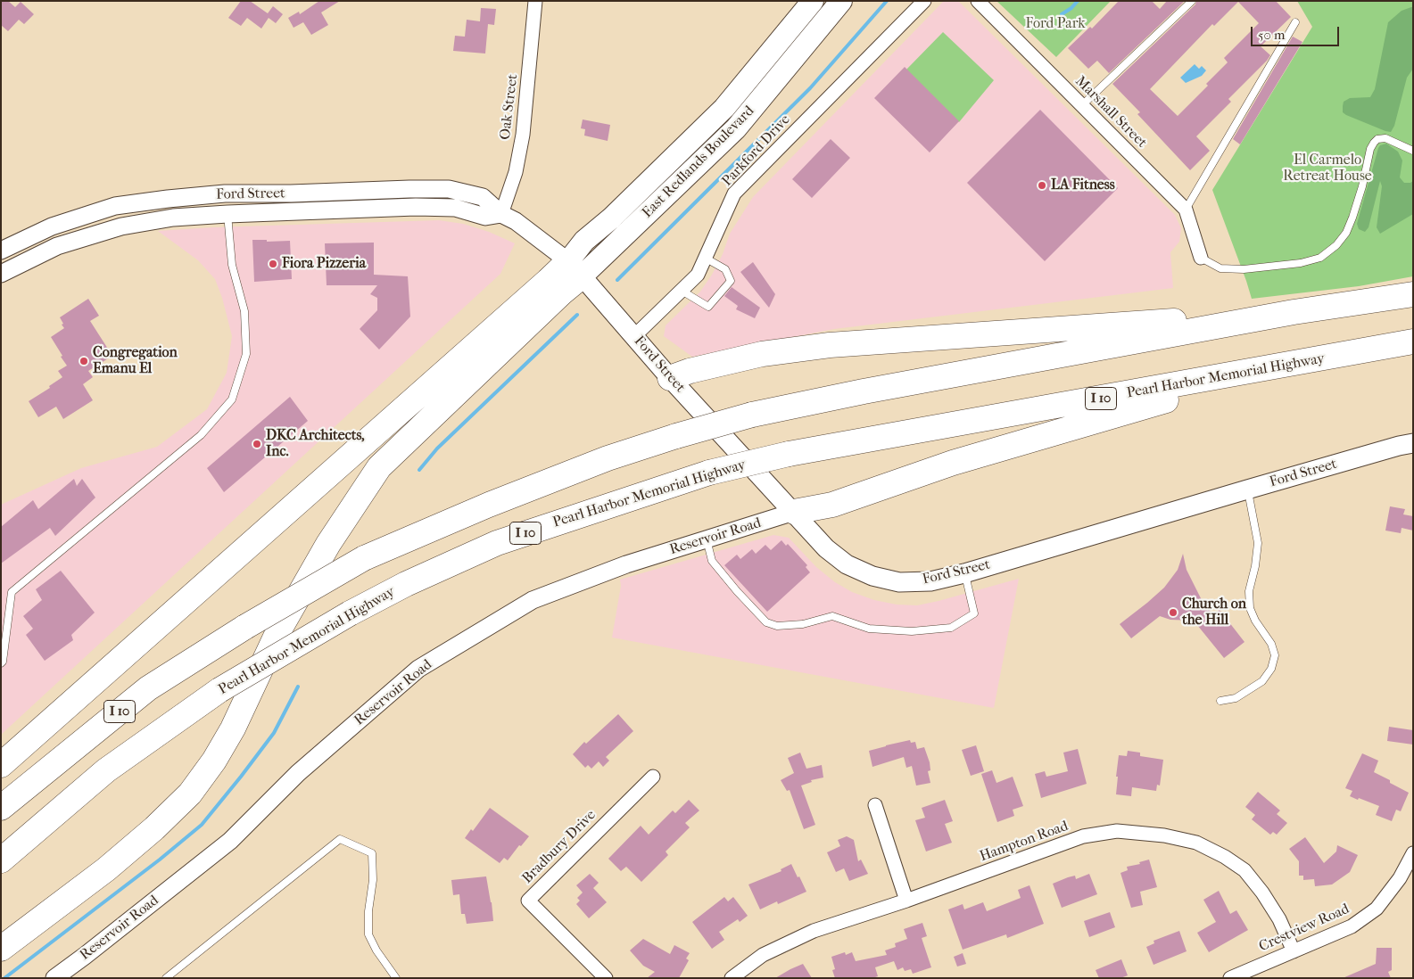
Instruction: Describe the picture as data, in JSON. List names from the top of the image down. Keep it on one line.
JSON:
{"streets":{"highway":["Pearl Harbor Memorial Highway","I 10"],"main road":["East Redlands Boulevard","Ford Street"],"street":["Oak Street","Marshall Street","Parkford Drive","Reservoir Road","Hampton Road","Bradbury Drive","Crestview Road"]},"crossings":[["Oak Street","Ford Street"],["Parkford Drive","Ford Street"],["East Redlands Boulevard","Ford Street"],["Ford Street","Reservoir Road"],["Hampton Road","Crestview Road"]],"parks":["Ford Park","El Carmelo Retreat House"],"places":["LA Fitness","Fiora Pizzeria","Congregation Emanu El","DKC Architects, Inc.","Church on the Hill"],"scale_bar":"50 m"}
